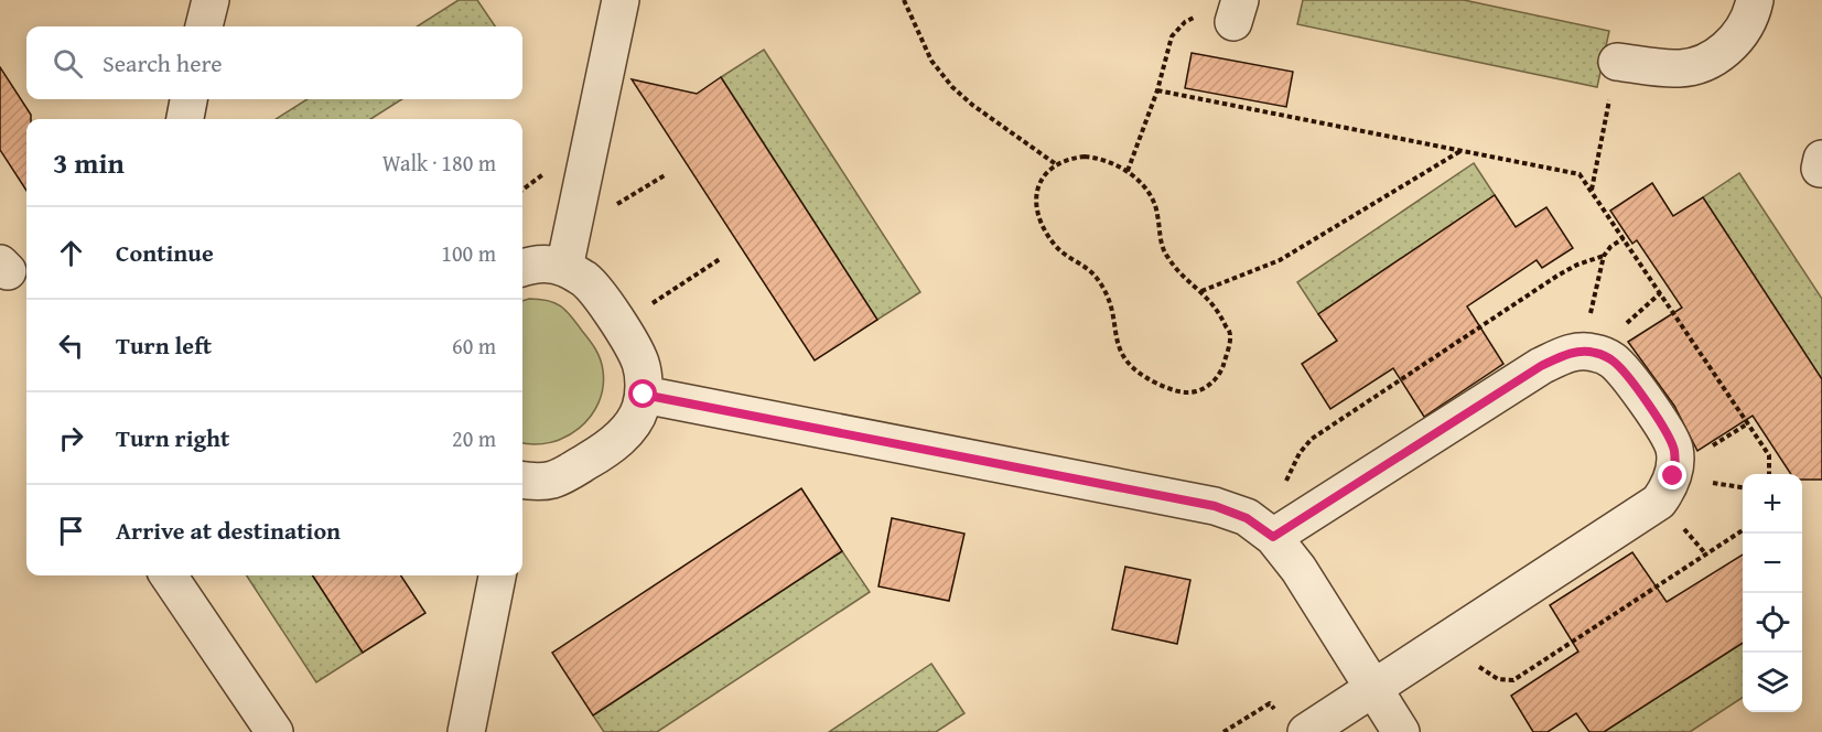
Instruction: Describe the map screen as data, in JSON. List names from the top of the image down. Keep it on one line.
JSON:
{"page":{"search":"Search here","heading":["3 min","Walk · 180 m"],"list":[["Continue","100 m"],["Turn left","60 m"],["Turn right","20 m"],"Arrive at destination"],"map_buttons":["+","−"]}}
